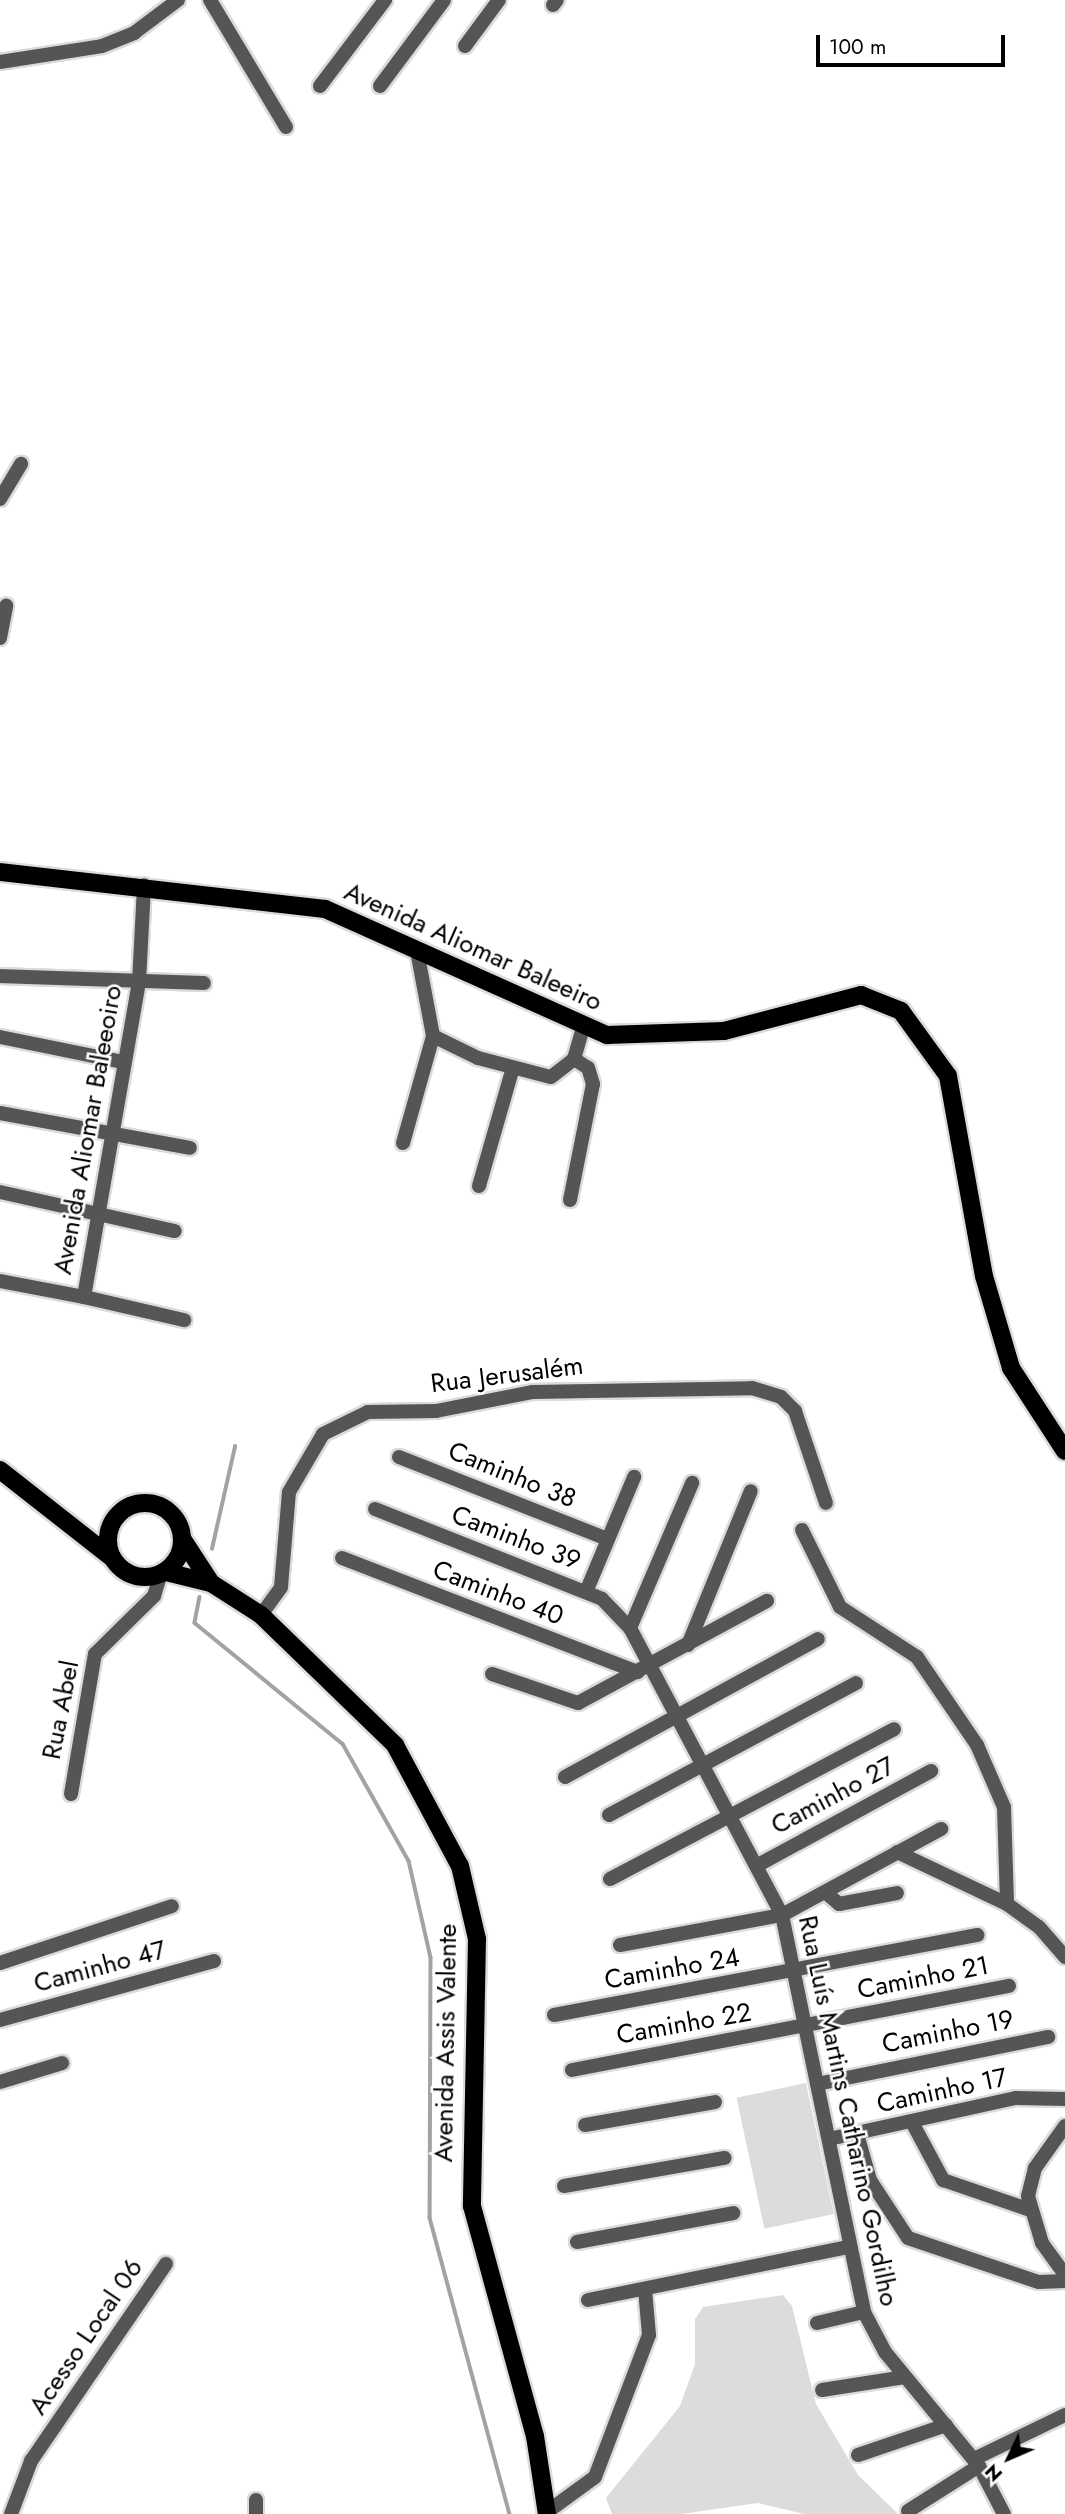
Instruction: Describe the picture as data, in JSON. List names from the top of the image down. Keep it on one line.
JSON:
{"streets":{"main road":["Avenida Aliomar Baleeiro","Avenida Assis Valente"],"street":["Avenida Aliomar Baleeoiro","Rua Jerusalém","Caminho 38","Caminho 39","Caminho 40","Rua Abel","Caminho 27","Caminho 47","Caminho 24","Caminho 21","Caminho 22","Caminho 19","Caminho 17","Rua Luís Martins Catharino Gordilho","Acesso Local 06"]},"crossings":[["Avenida Aliomar Baleeiro","Avenida Aliomar Baleeoiro"],["Rua Jerusalém","Avenida Assis Valente"],["Caminho 39","Rua Luís Martins Catharino Gordilho"],["Caminho 40","Rua Luís Martins Catharino Gordilho"],["Rua Abel","Avenida Assis Valente"],["Caminho 27","Rua Luís Martins Catharino Gordilho"],["Caminho 24","Rua Luís Martins Catharino Gordilho"],["Caminho 21","Caminho 22"],["Caminho 21","Rua Luís Martins Catharino Gordilho"],["Caminho 22","Rua Luís Martins Catharino Gordilho"],["Caminho 19","Rua Luís Martins Catharino Gordilho"],["Caminho 17","Rua Luís Martins Catharino Gordilho"]],"scale_bar":"100 m","north":"bottom left"}
